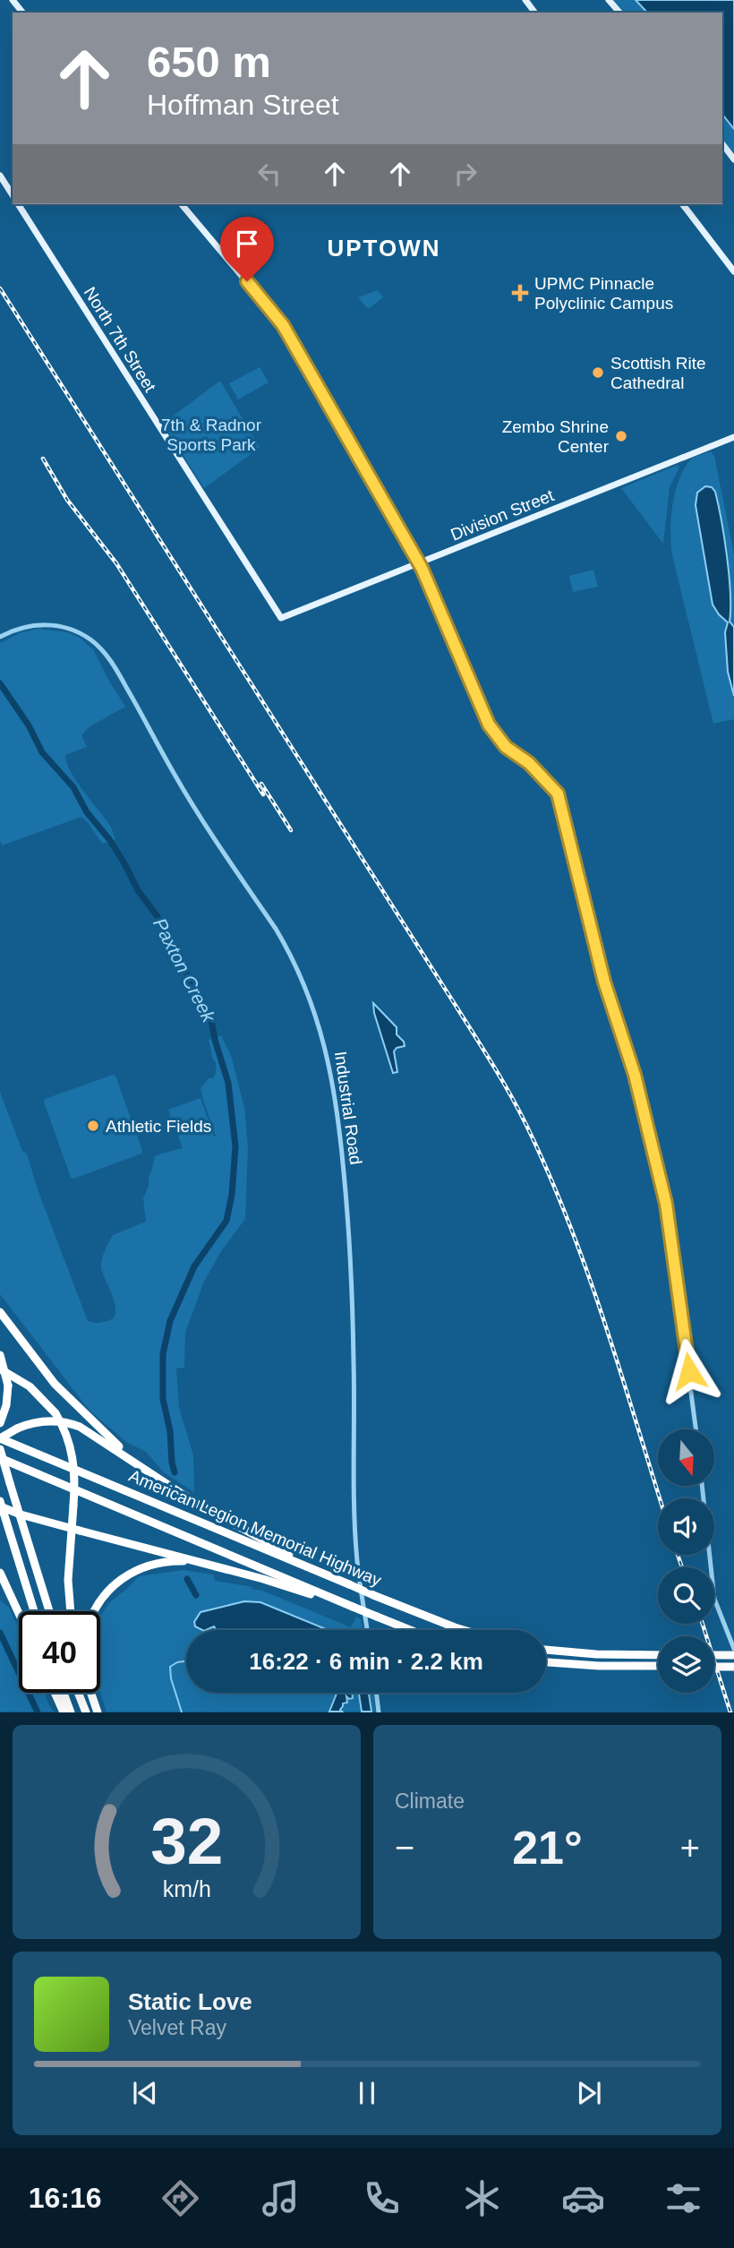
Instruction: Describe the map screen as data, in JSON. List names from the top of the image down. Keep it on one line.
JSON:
{"streets":{"highway":["American Legion Memorial Highway"],"main road":["North 7th Street","Division Street"],"street":["Industrial Road"]},"crossings":[["North 7th Street","Division Street"]],"districts":["UPTOWN"],"water":["Paxton Creek"],"parks":["7th & Radnor Sports Park"],"places":{"health":["UPMC Pinnacle Polyclinic Campus"],"other":["Scottish Rite Cathedral","Zembo Shrine Center","Athletic Fields"]},"north":"bottom","page":{"turn":["650 m","Hoffman Street"],"limit":"40","trip":"16:22 · 6 min · 2.2 km","tile":"Climate","heat":["−","21°","+"],"song":["Static Love","Velvet Ray"],"tabs":"16:16","gauge":["32","km/h"]}}
